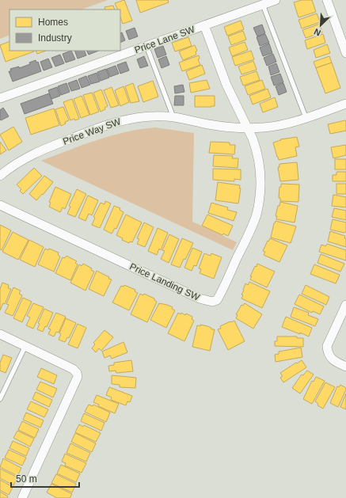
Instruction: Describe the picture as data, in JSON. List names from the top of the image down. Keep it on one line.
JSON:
{"streets":{"street":["Price Lane SW","Price Way SW","Price Landing SW"]},"crossings":[["Price Way SW","Price Landing SW"]],"legend":["Homes","Industry"],"scale_bar":"50 m","north":"bottom left"}
